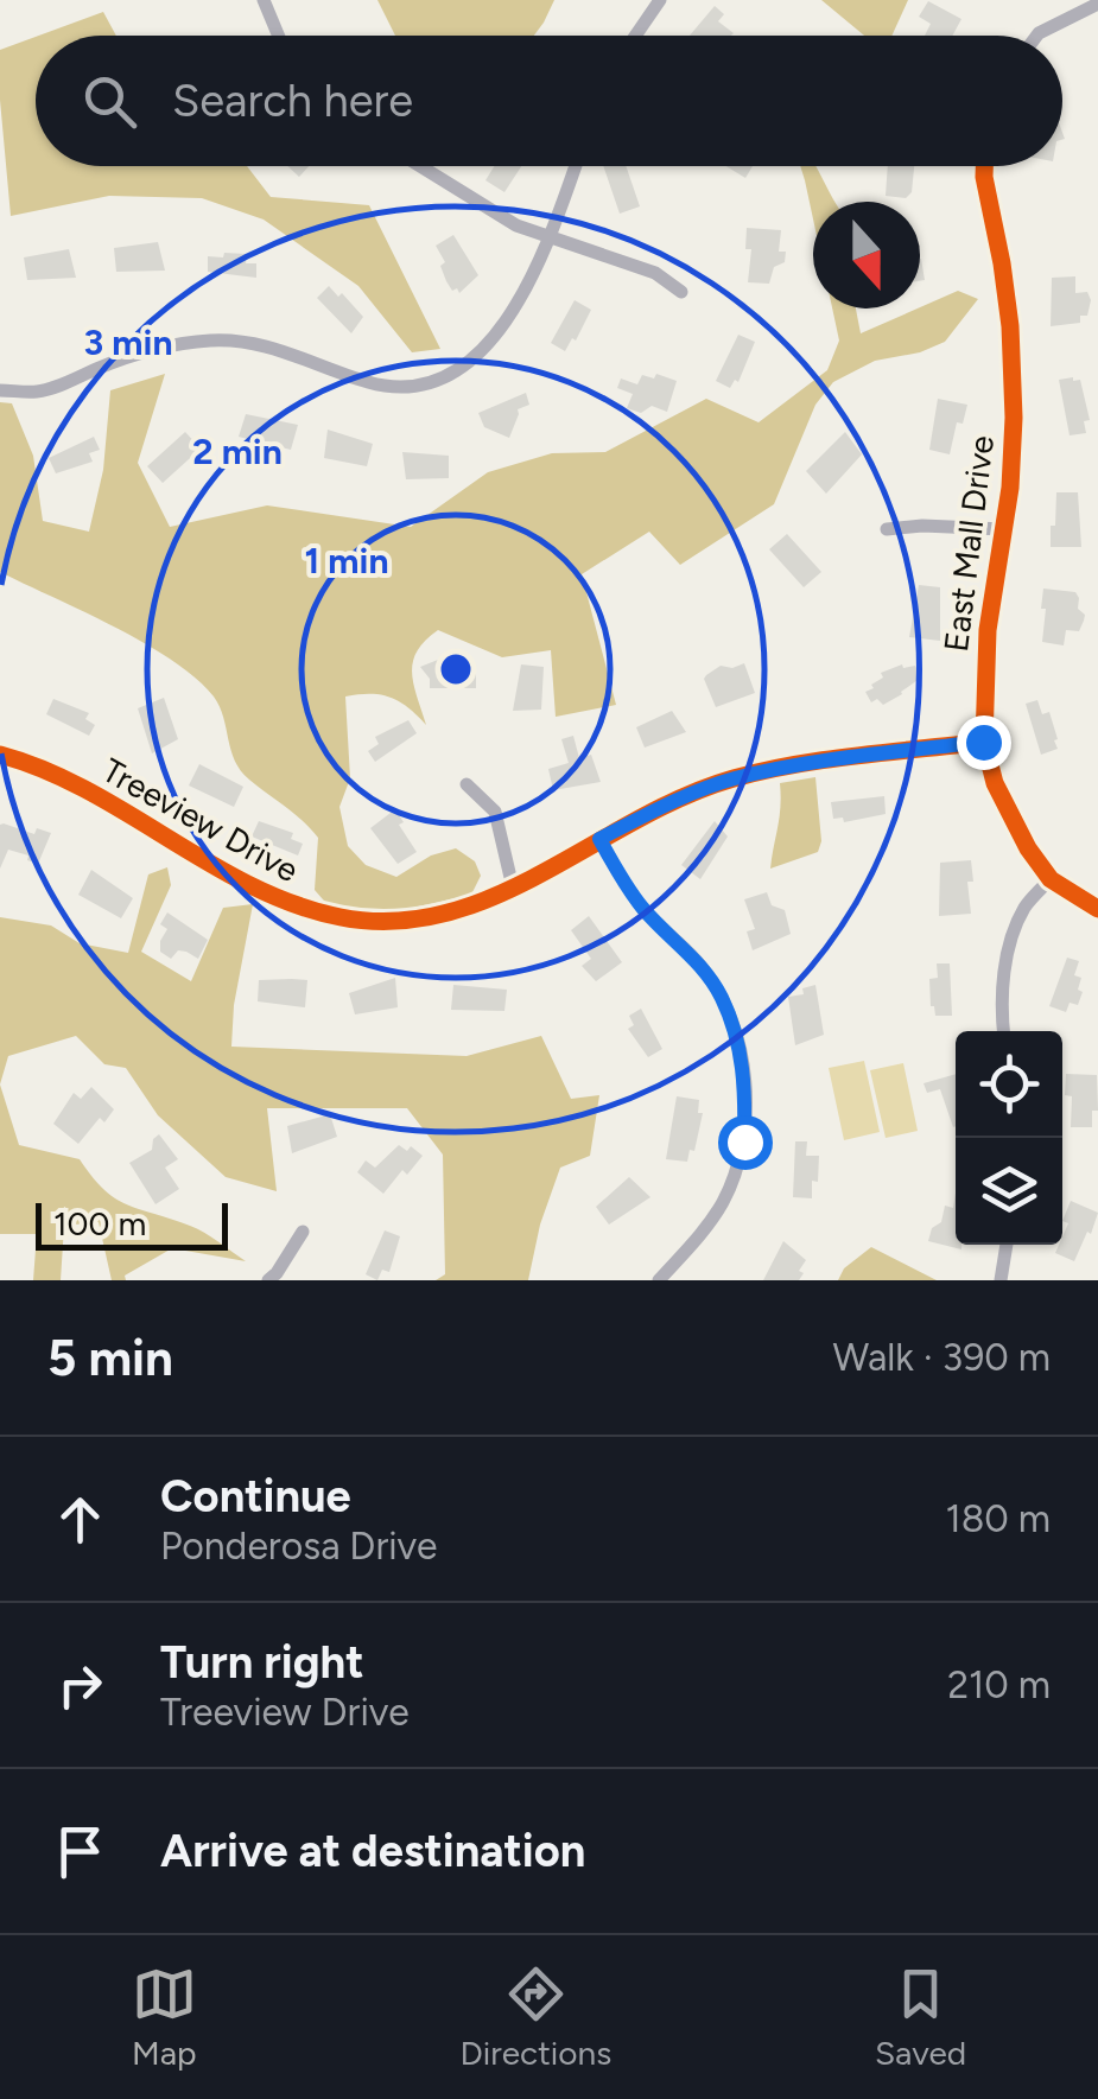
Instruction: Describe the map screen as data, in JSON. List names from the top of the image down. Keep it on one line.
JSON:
{"streets":{"street":["East Mall Drive","Treeview Drive"]},"crossings":[["East Mall Drive","Treeview Drive"]],"scale_bar":"100 m","north":"bottom","page":{"search":"Search here","scale":"100 m","heading":["5 min","Walk · 390 m"],"list":[["Continue","Ponderosa Drive","180 m"],["Turn right","Treeview Drive","210 m"],"Arrive at destination"],"nav":["Map","Directions","Saved"]},"rings":["3 min","2 min","1 min"]}
